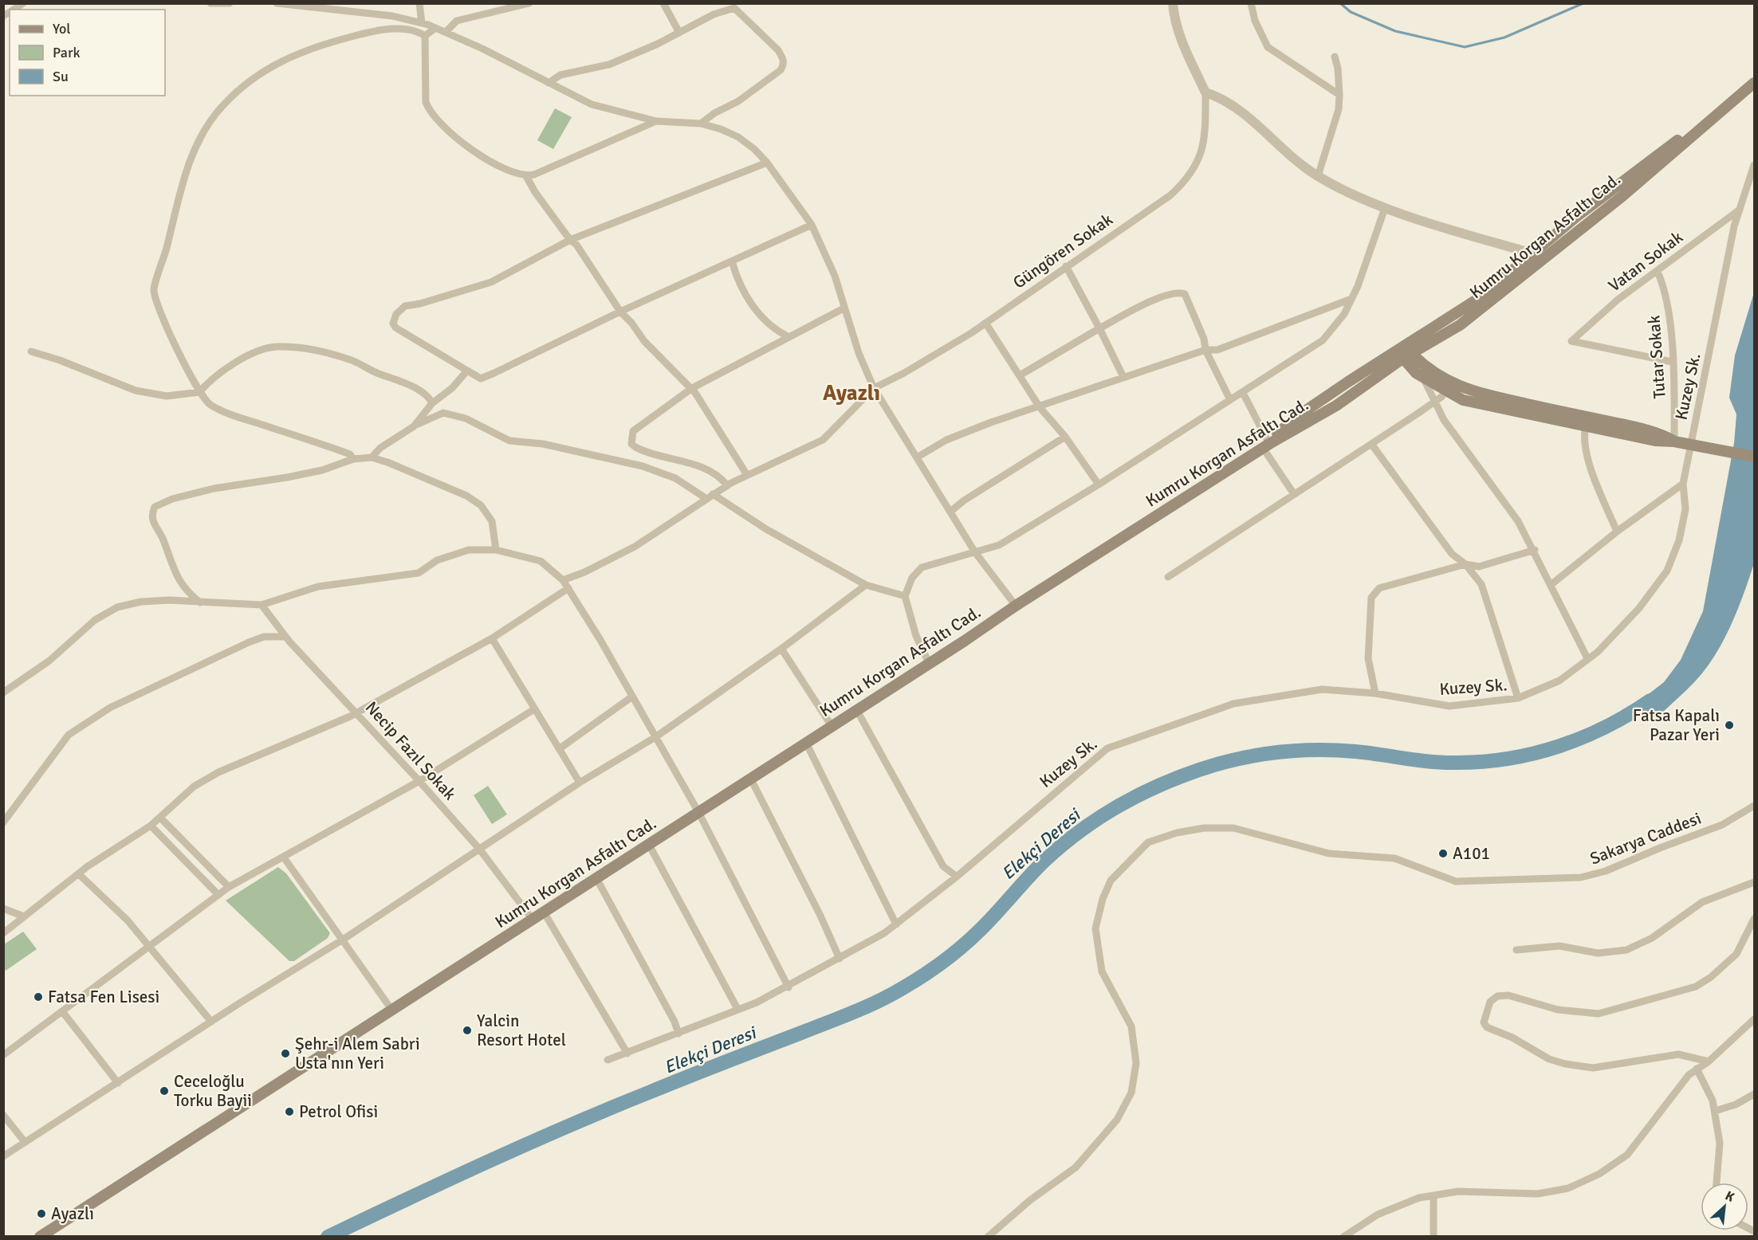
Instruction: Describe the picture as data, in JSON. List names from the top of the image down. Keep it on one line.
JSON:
{"streets":{"main road":["Kumru Korgan Asfaltı Cad."],"street":["Güngören Sokak","Vatan Sokak","Tutar Sokak","Kuzey Sk.","Necip Fazıl Sokak","Sakarya Caddesi"]},"crossings":[["Kumru Korgan Asfaltı Cad.","Necip Fazıl Sokak"],["Vatan Sokak","Tutar Sokak"],["Vatan Sokak","Kuzey Sk."]],"districts":["Ayazlı"],"water":["Elekçi Deresi"],"places":["Fatsa Kapalı Pazar Yeri","A101","Fatsa Fen Lisesi","Yalcin Resort Hotel","Şehr-i Alem Sabri Usta'nın Yeri","Ceceloğlu Torku Bayii","Petrol Ofisi","Ayazlı"],"legend":["Yol","Park","Su"],"north":"top right"}
